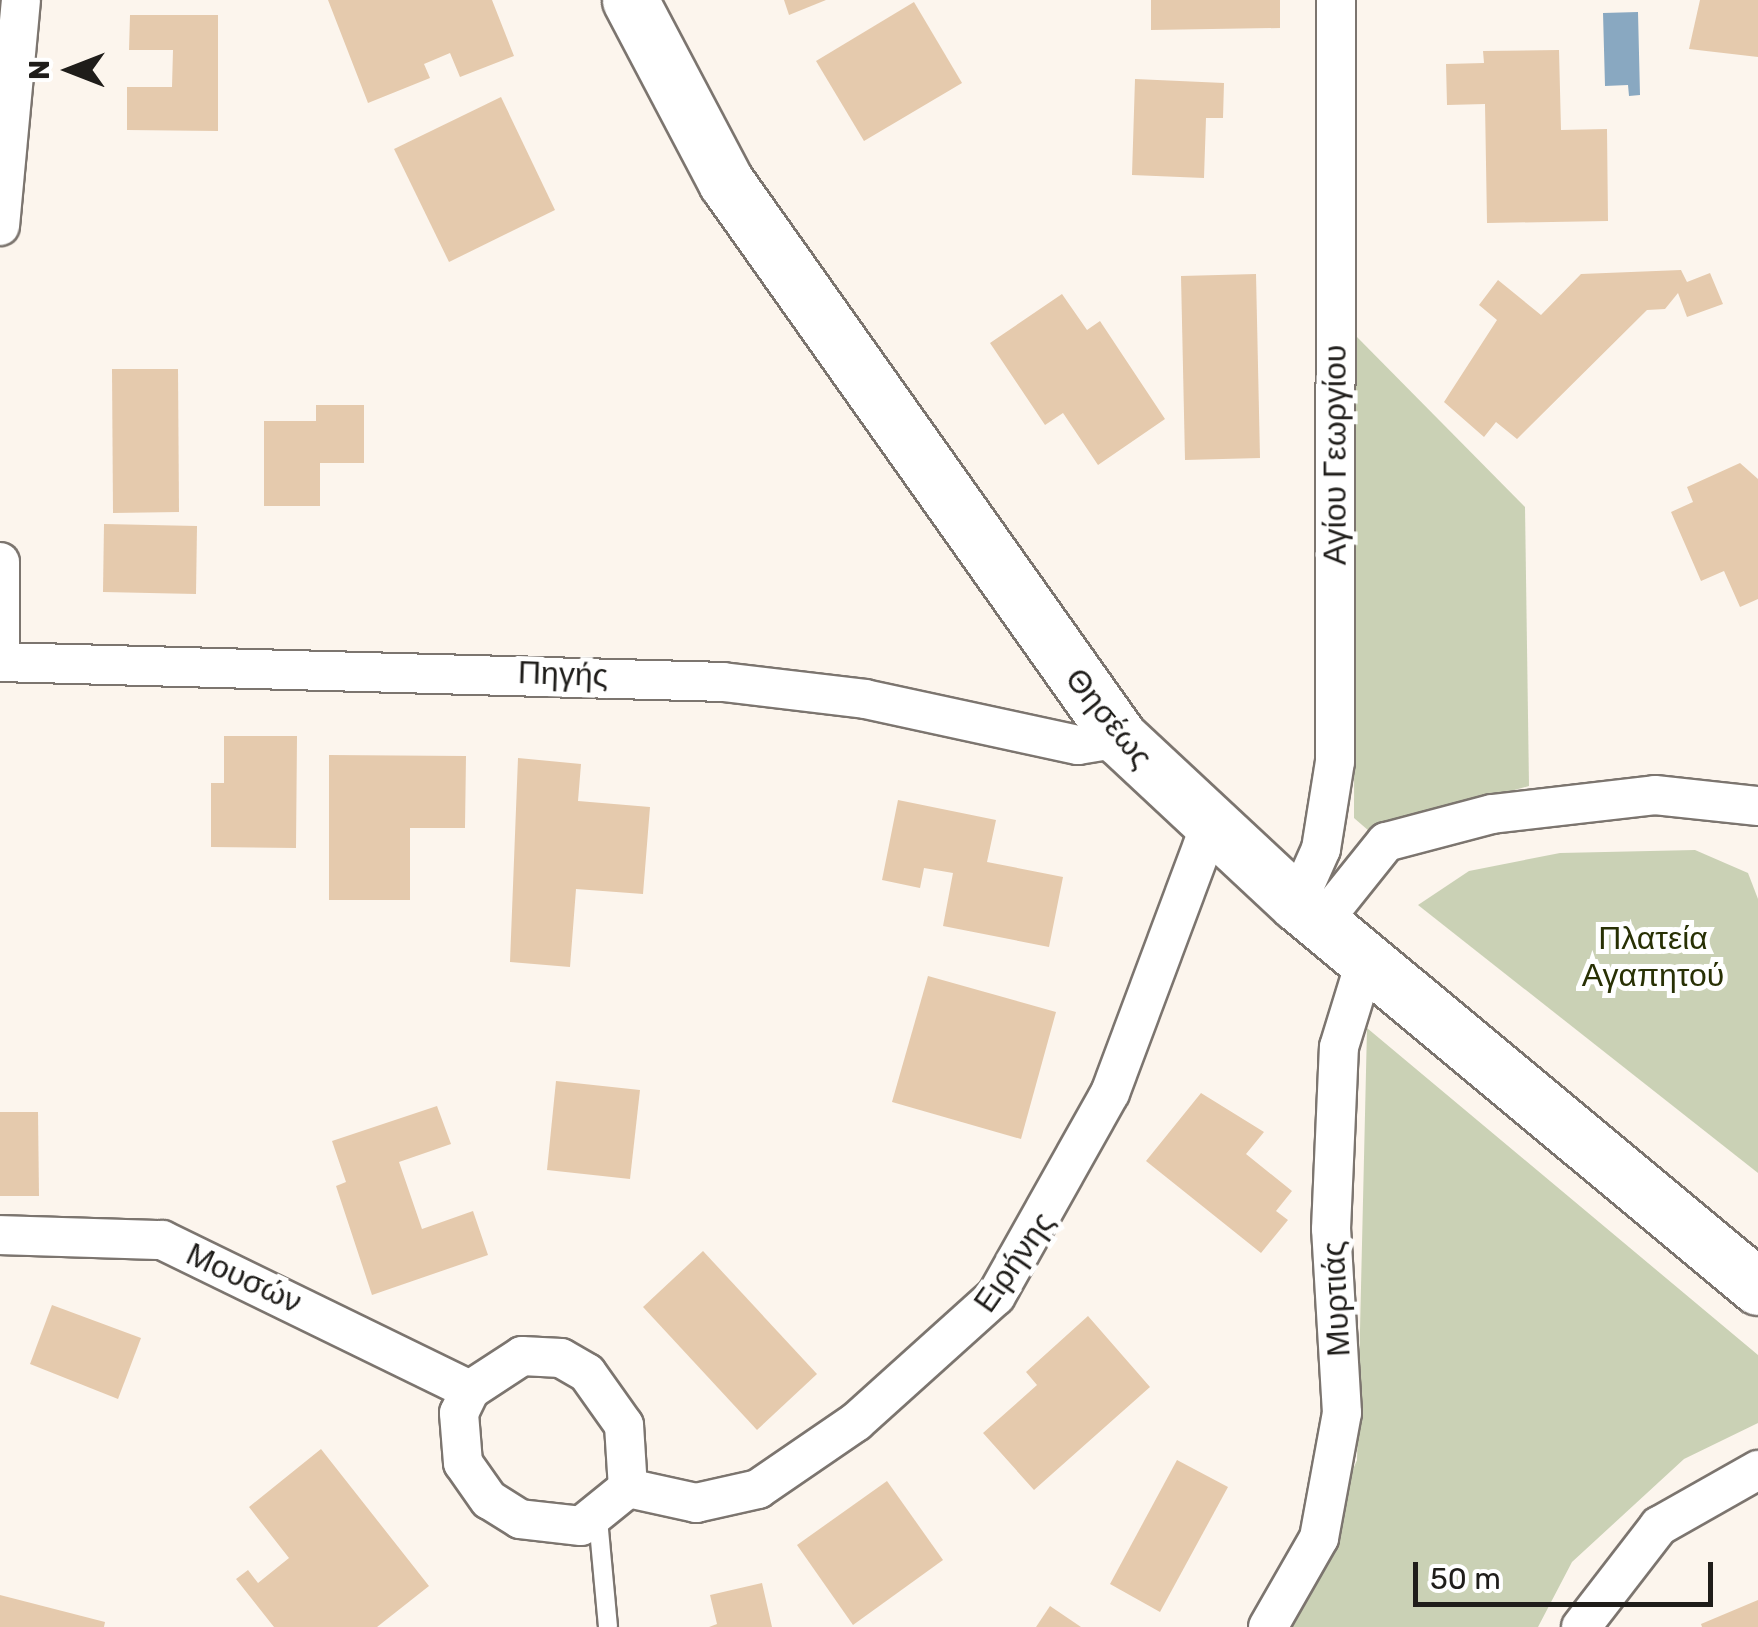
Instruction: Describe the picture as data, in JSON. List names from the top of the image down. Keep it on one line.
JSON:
{"streets":{"main road":["Θησέως"],"street":["Αγίου Γεωργίου","Πηγής","Ειρήνης","Μουσών","Μυρτιάς"]},"crossings":[["Αγίου Γεωργίου","Θησέως"],["Πηγής","Θησέως"],["Θησέως","Ειρήνης"],["Θησέως","Μυρτιάς"],["Ειρήνης","Μουσών"]],"parks":["Πλατεία Αγαπητού"],"scale_bar":"50 m","north":"left"}
